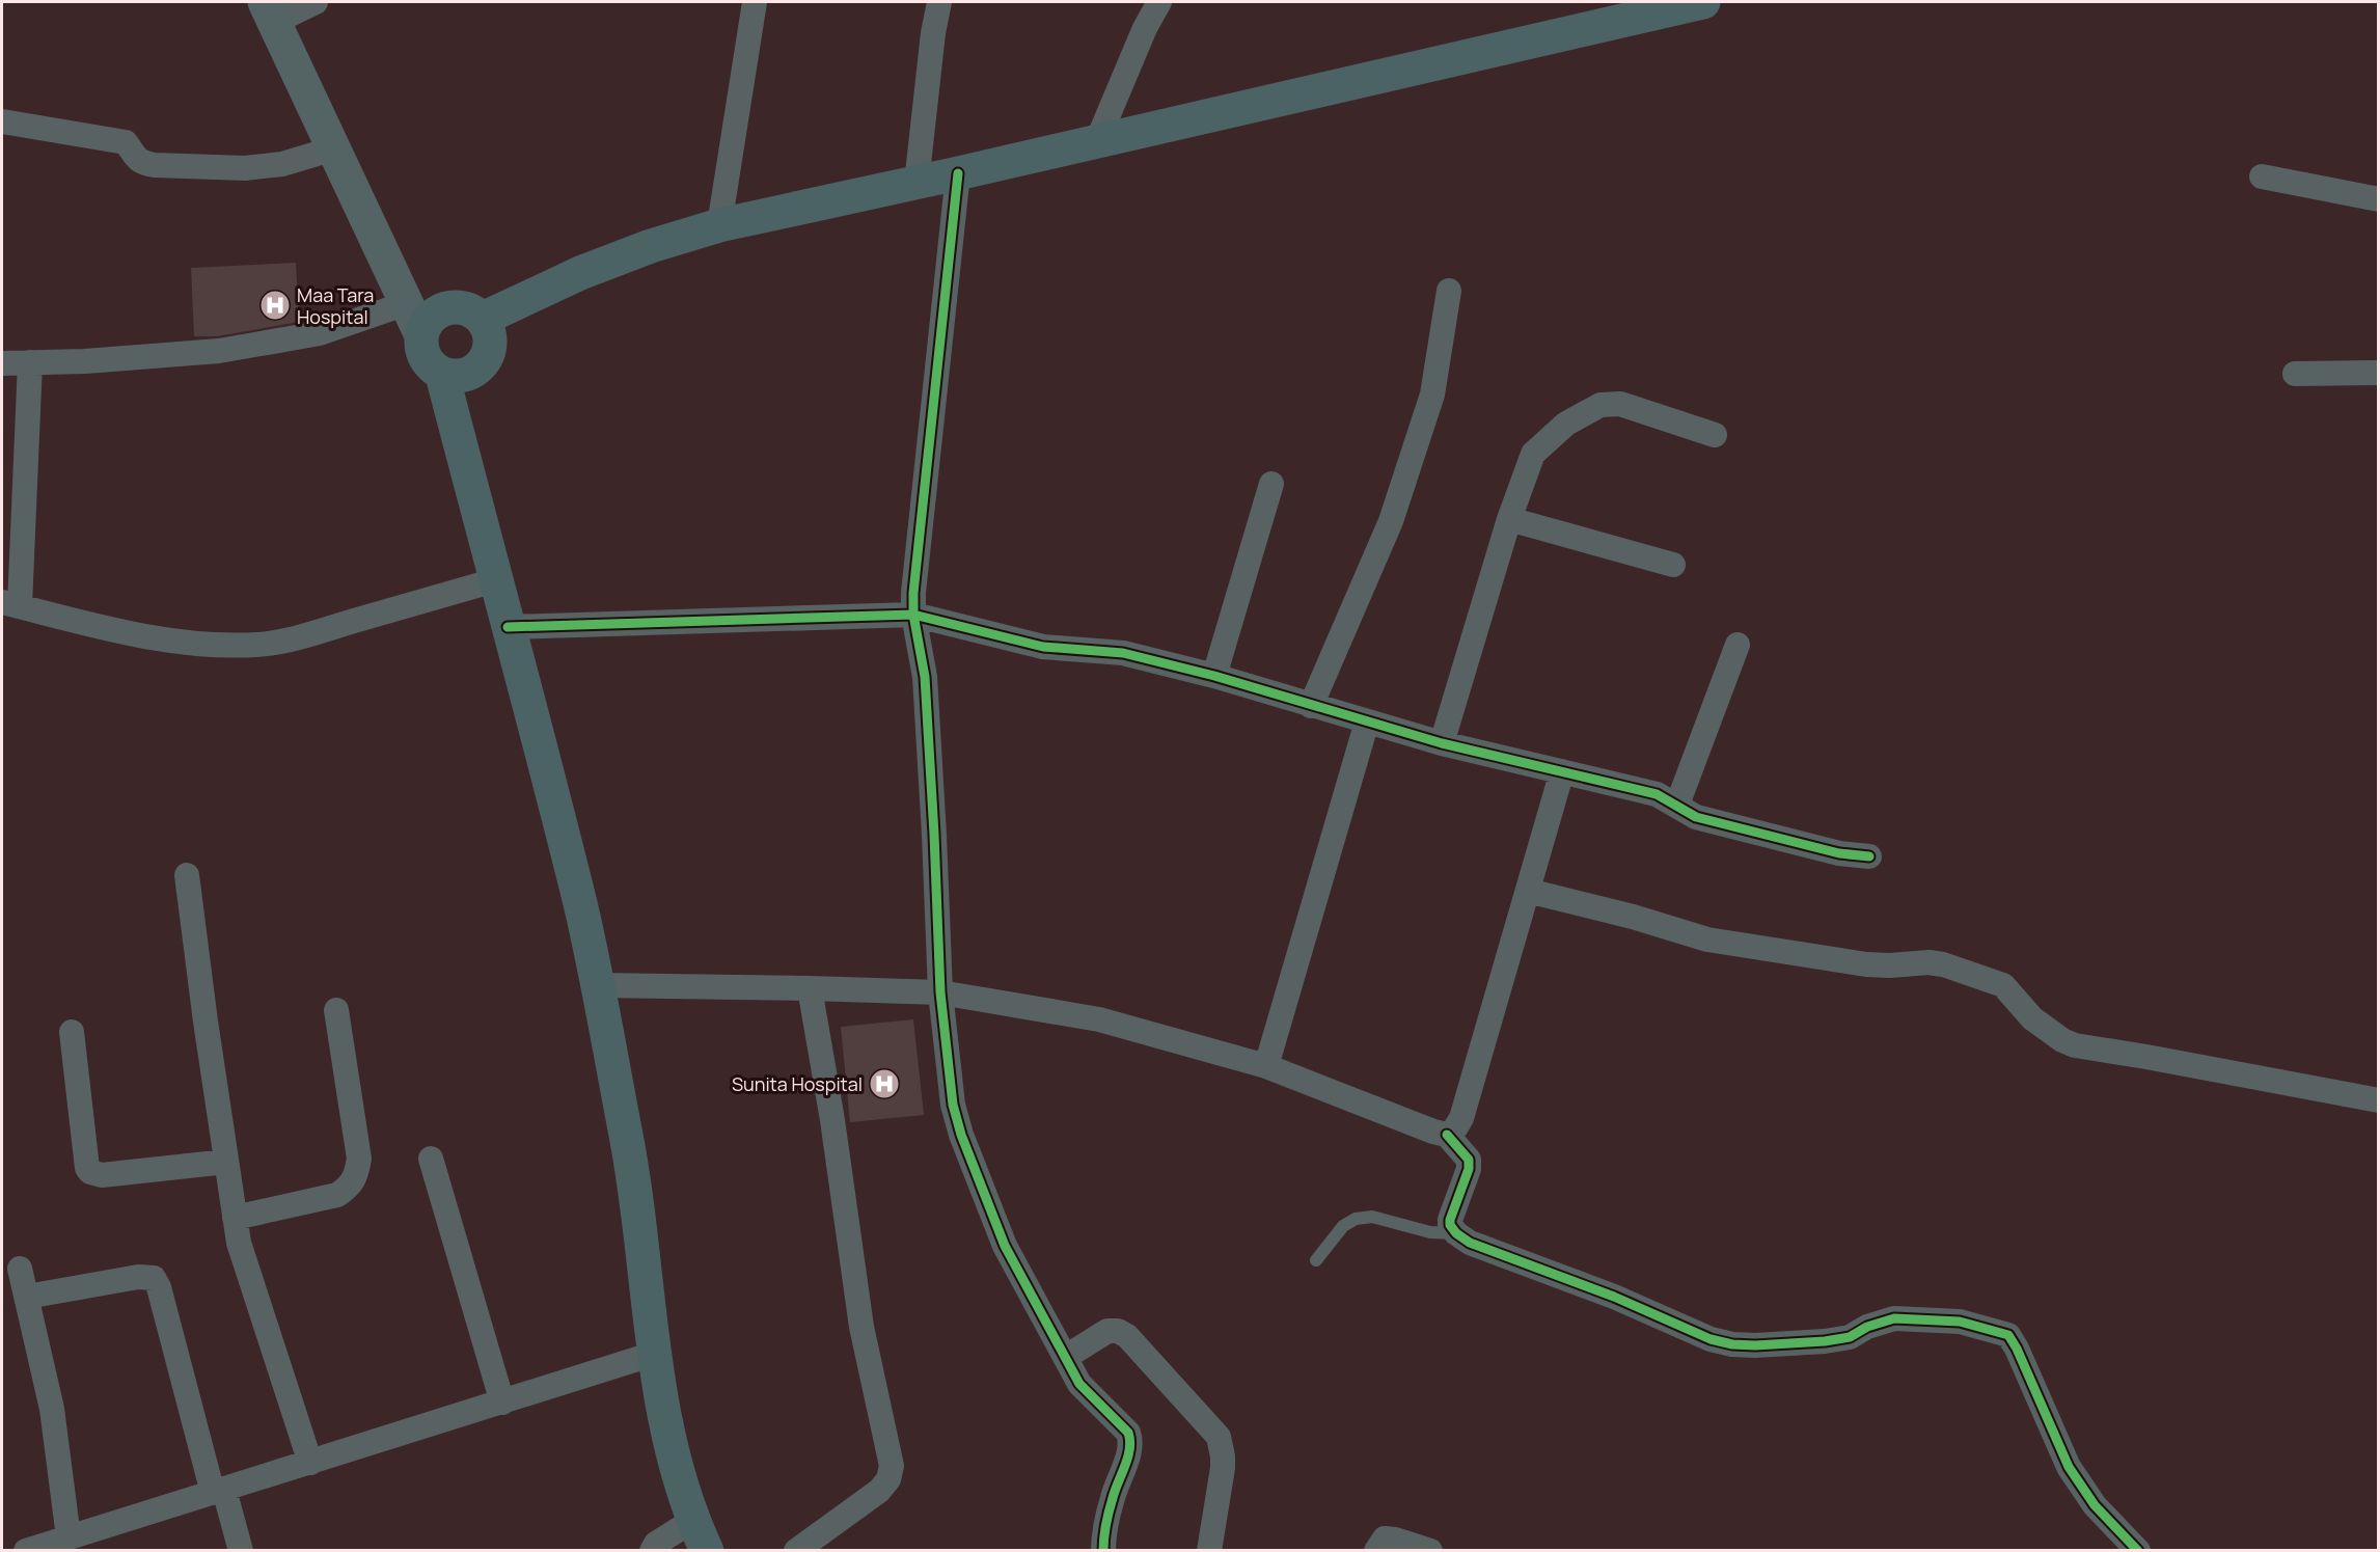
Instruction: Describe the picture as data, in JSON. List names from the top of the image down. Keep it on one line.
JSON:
{"places":{"hospital":["Maa Tara Hospital","Sunita Hospital"]}}
